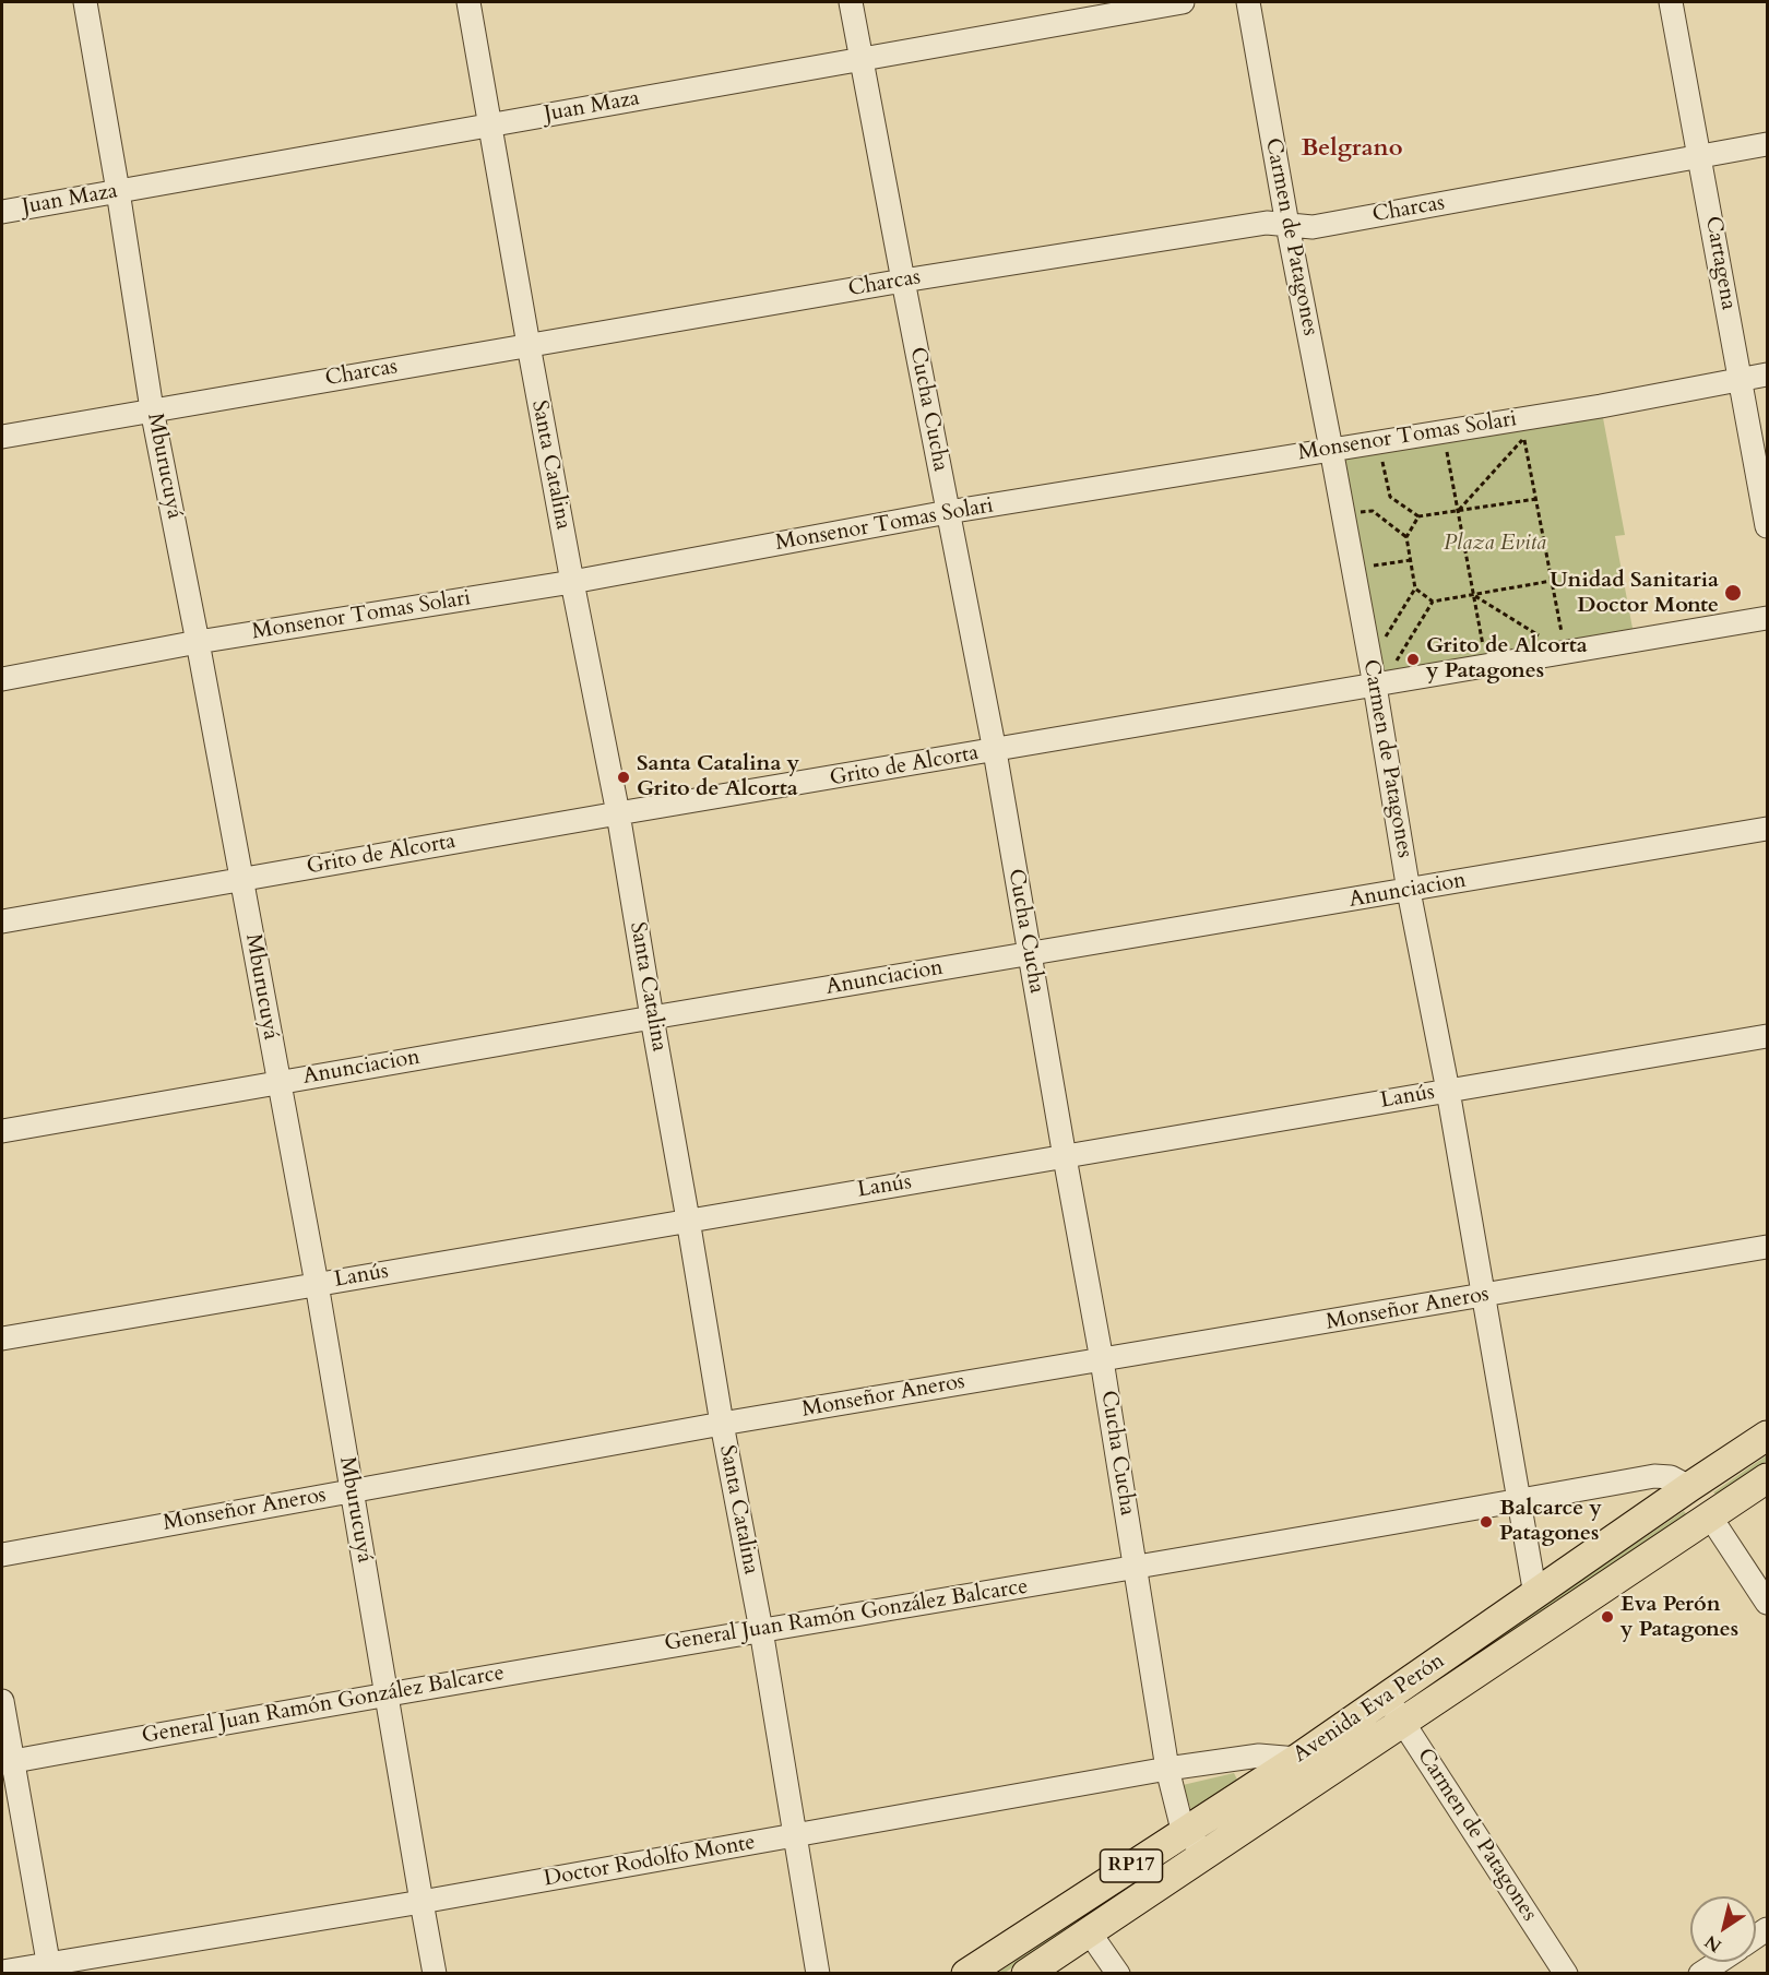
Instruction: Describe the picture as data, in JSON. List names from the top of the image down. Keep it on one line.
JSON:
{"streets":{"main road":["Avenida Eva Perón","RP17"],"street":["Juan Maza","Charcas","Carmen de Patagones","Cartagena","Cucha Cucha","Monsenor Tomas Solari","Santa Catalina","Mburucuyá","Grito de Alcorta","Anunciacion","Lanús","Monseñor Aneros","General Juan Ramón González Balcarce","Doctor Rodolfo Monte"]},"crossings":[["Juan Maza","Cucha Cucha"],["Juan Maza","Santa Catalina"],["Juan Maza","Mburucuyá"],["Charcas","Carmen de Patagones"],["Charcas","Cartagena"],["Charcas","Cucha Cucha"],["Charcas","Santa Catalina"],["Charcas","Mburucuyá"],["Carmen de Patagones","Monsenor Tomas Solari"],["Carmen de Patagones","Grito de Alcorta"],["Carmen de Patagones","Anunciacion"],["Carmen de Patagones","Lanús"],["Carmen de Patagones","Monseñor Aneros"],["Carmen de Patagones","General Juan Ramón González Balcarce"],["Carmen de Patagones","Avenida Eva Perón"],["Cartagena","Monsenor Tomas Solari"],["Cucha Cucha","Monsenor Tomas Solari"],["Cucha Cucha","Grito de Alcorta"],["Cucha Cucha","Anunciacion"],["Cucha Cucha","Lanús"],["Cucha Cucha","Monseñor Aneros"],["Cucha Cucha","General Juan Ramón González Balcarce"],["Cucha Cucha","Avenida Eva Perón"],["Cucha Cucha","Doctor Rodolfo Monte"],["Monsenor Tomas Solari","Santa Catalina"],["Monsenor Tomas Solari","Mburucuyá"],["Santa Catalina","Grito de Alcorta"],["Santa Catalina","Anunciacion"],["Santa Catalina","Lanús"],["Santa Catalina","Monseñor Aneros"],["Santa Catalina","General Juan Ramón González Balcarce"],["Santa Catalina","Doctor Rodolfo Monte"],["Mburucuyá","Grito de Alcorta"],["Mburucuyá","Anunciacion"],["Mburucuyá","Lanús"],["Mburucuyá","Monseñor Aneros"],["Mburucuyá","General Juan Ramón González Balcarce"],["Mburucuyá","Doctor Rodolfo Monte"],["General Juan Ramón González Balcarce","Avenida Eva Perón"],["Avenida Eva Perón","Doctor Rodolfo Monte"]],"districts":["Belgrano"],"parks":["Plaza Evita"],"places":["Unidad Sanitaria Doctor Monte","Grito de Alcorta y Patagones","Santa Catalina y Grito de Alcorta","Balcarce y Patagones","Eva Perón y Patagones"],"north":"bottom left"}
